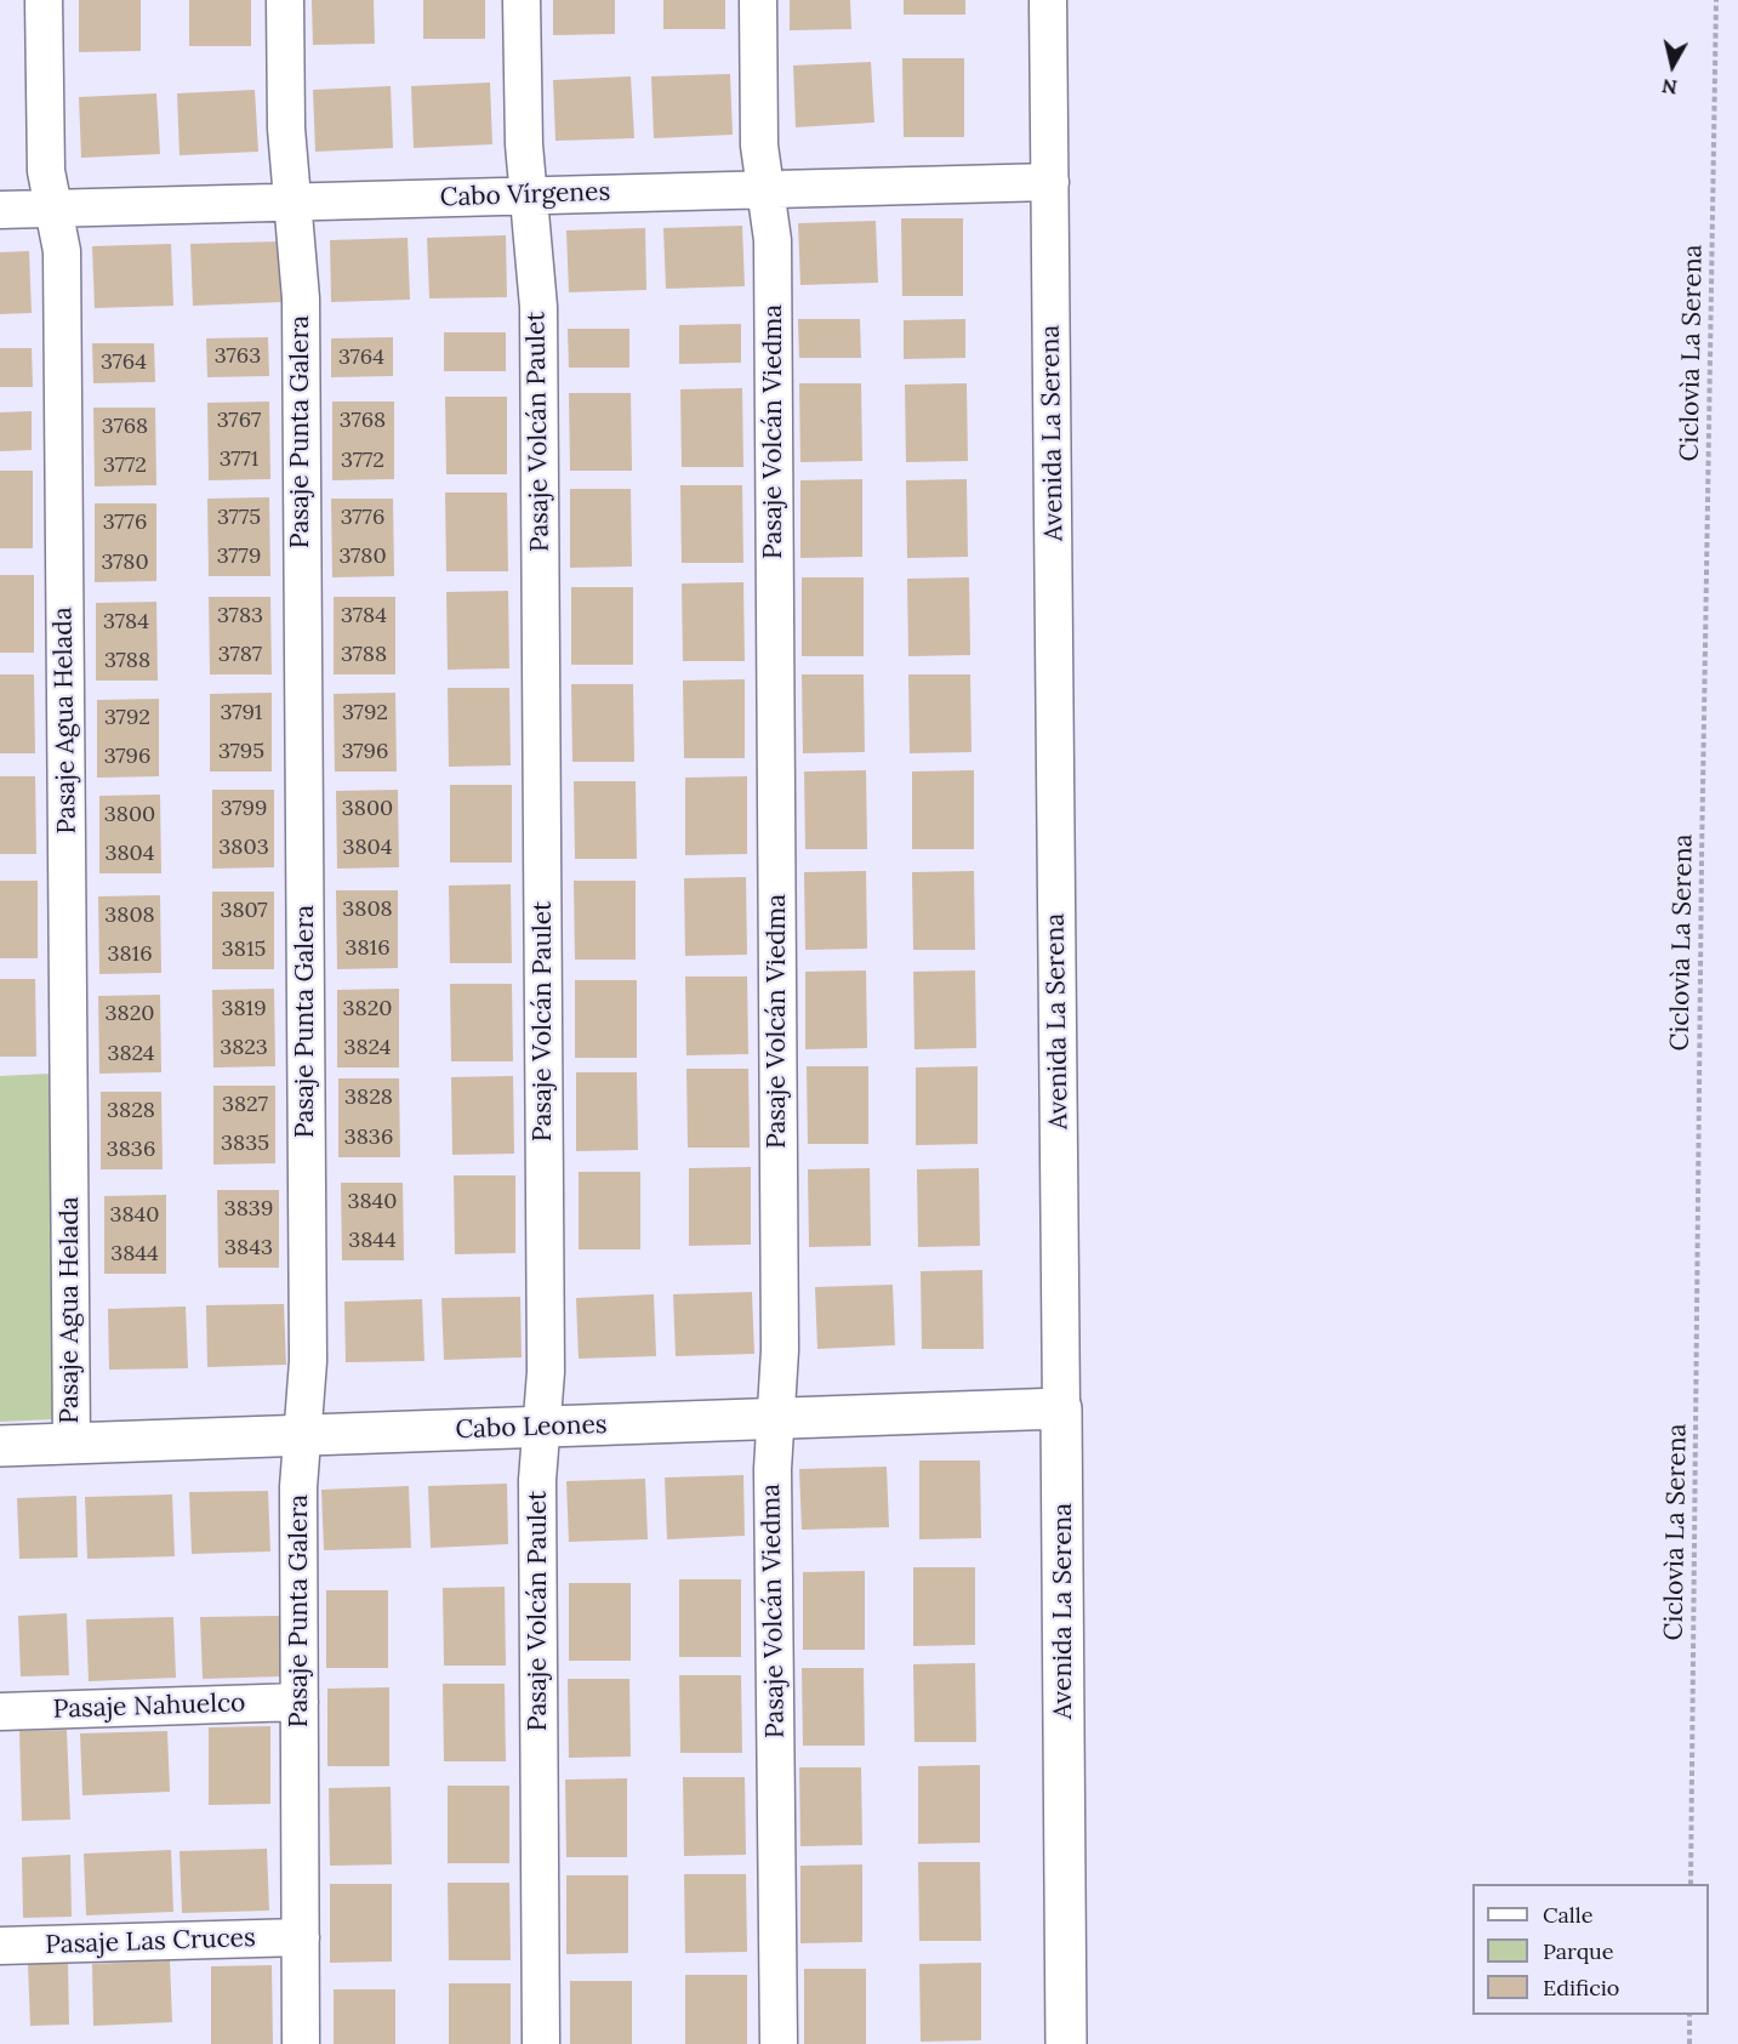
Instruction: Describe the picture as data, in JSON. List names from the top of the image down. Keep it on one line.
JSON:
{"streets":{"street":["Cabo Vírgenes","Pasaje Punta Galera","Pasaje Volcán Paulet","Pasaje Volcán Viedma","Avenida La Serena","Pasaje Agua Helada","Cabo Leones","Pasaje Nahuelco","Pasaje Las Cruces"],"path":["Ciclovìa La Serena"]},"crossings":[["Cabo Vírgenes","Pasaje Punta Galera"],["Cabo Vírgenes","Pasaje Volcán Paulet"],["Cabo Vírgenes","Pasaje Volcán Viedma"],["Cabo Vírgenes","Avenida La Serena"],["Cabo Vírgenes","Pasaje Agua Helada"],["Pasaje Punta Galera","Cabo Leones"],["Pasaje Punta Galera","Pasaje Nahuelco"],["Pasaje Punta Galera","Pasaje Las Cruces"],["Pasaje Volcán Paulet","Cabo Leones"],["Pasaje Volcán Viedma","Cabo Leones"],["Avenida La Serena","Cabo Leones"],["Pasaje Agua Helada","Cabo Leones"]],"house_numbers":["3763","3764","3764","3767","3768","3768","3771","3772","3772","3775","3776","3776","3779","3780","3780","3783","3784","3784","3787","3788","3788","3791","3792","3792","3795","3796","3796","3799","3800","3800","3803","3804","3804","3808","3807","3808","3816","3815","3816","3819","3820","3820","3823","3824","3824","3828","3827","3828","3836","3835","3836","3840","3839","3840","3844","3843","3844"],"legend":["Calle","Parque","Edificio"],"north":"bottom"}
